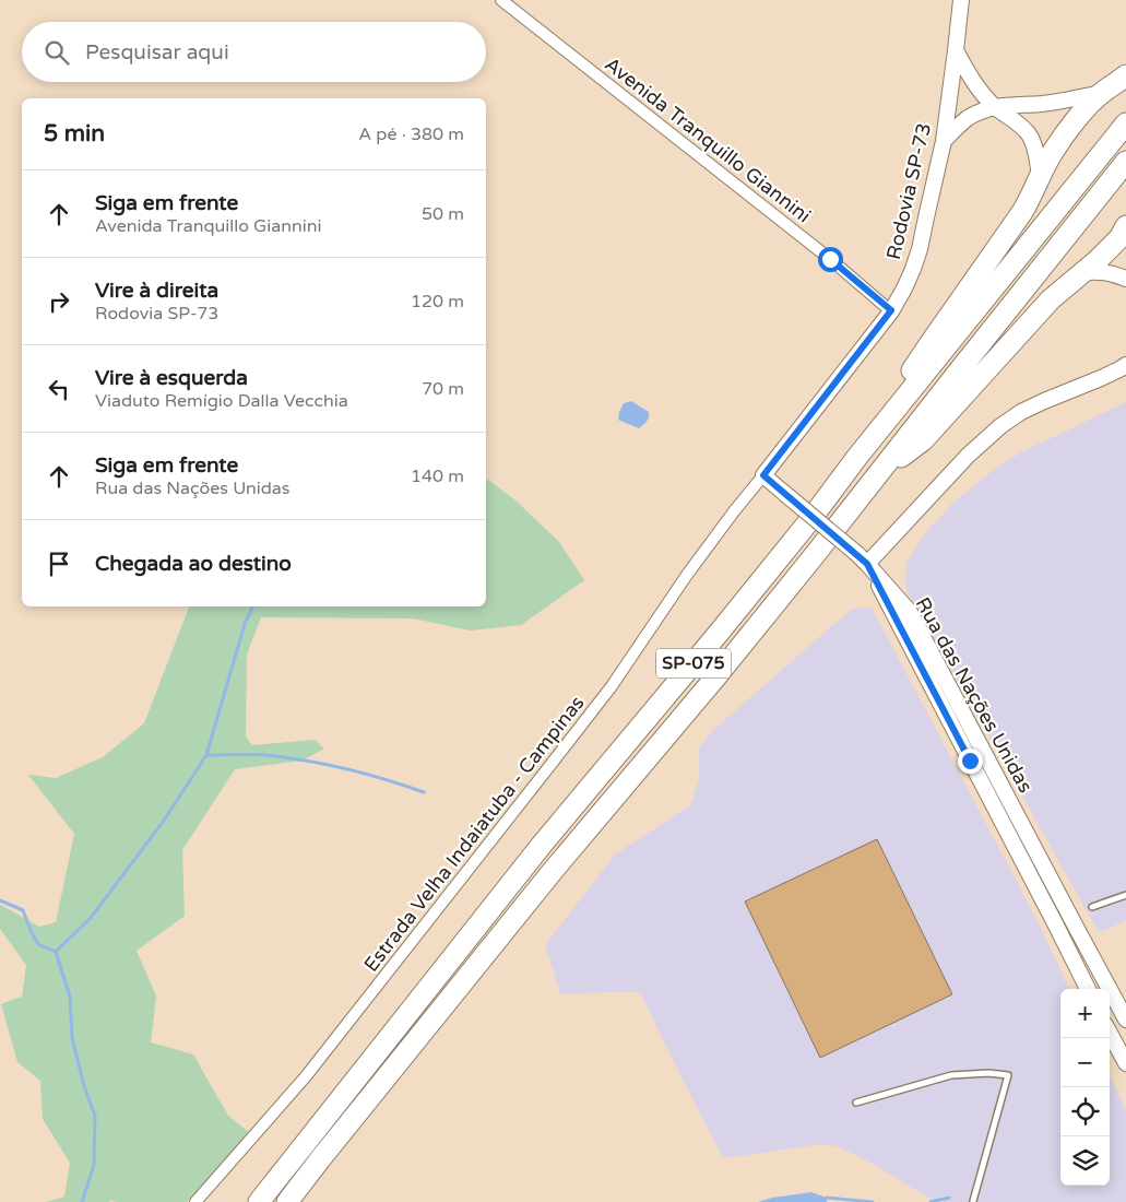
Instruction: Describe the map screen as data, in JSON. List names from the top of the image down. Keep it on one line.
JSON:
{"streets":{"highway":["SP-075"],"main road":["Rodovia SP-73","Rua das Nações Unidas"],"street":["Avenida Tranquillo Giannini","Estrada Velha Indaiatuba - Campinas"]},"crossings":[["Avenida Tranquillo Giannini","Rodovia SP-73"],["Rodovia SP-73","Estrada Velha Indaiatuba - Campinas"]],"page":{"search":"Pesquisar aqui","heading":["5 min","A pé · 380 m"],"list":[["Siga em frente","Avenida Tranquillo Giannini","50 m"],["Vire à direita","Rodovia SP-73","120 m"],["Vire à esquerda","Viaduto Remígio Dalla Vecchia","70 m"],["Siga em frente","Rua das Nações Unidas","140 m"],"Chegada ao destino"],"map_buttons":["+","−"]}}
